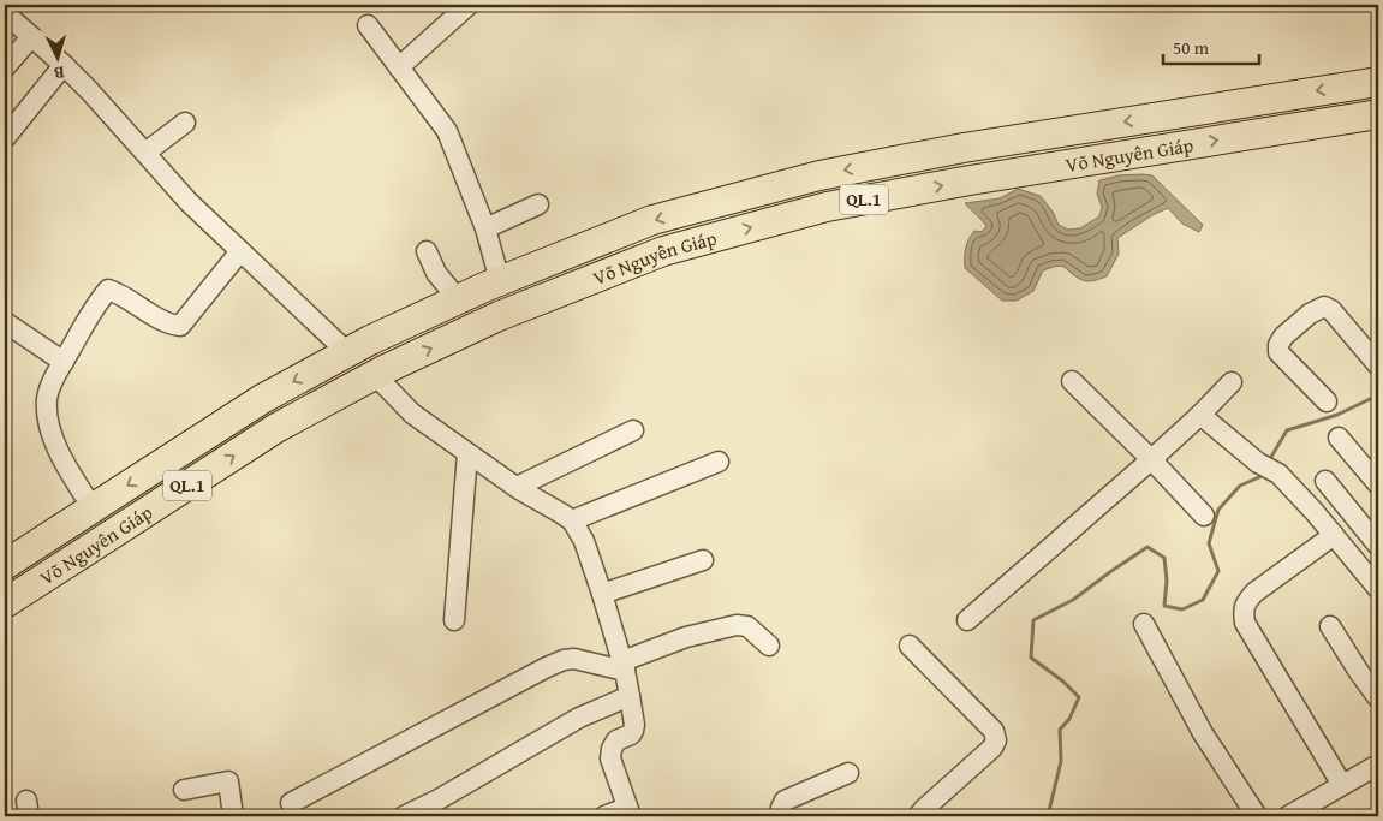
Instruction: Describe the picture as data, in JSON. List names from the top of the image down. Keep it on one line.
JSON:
{"streets":{"highway":["Võ Nguyên Giáp","QL.1"]},"scale_bar":"50 m","north":"bottom"}
